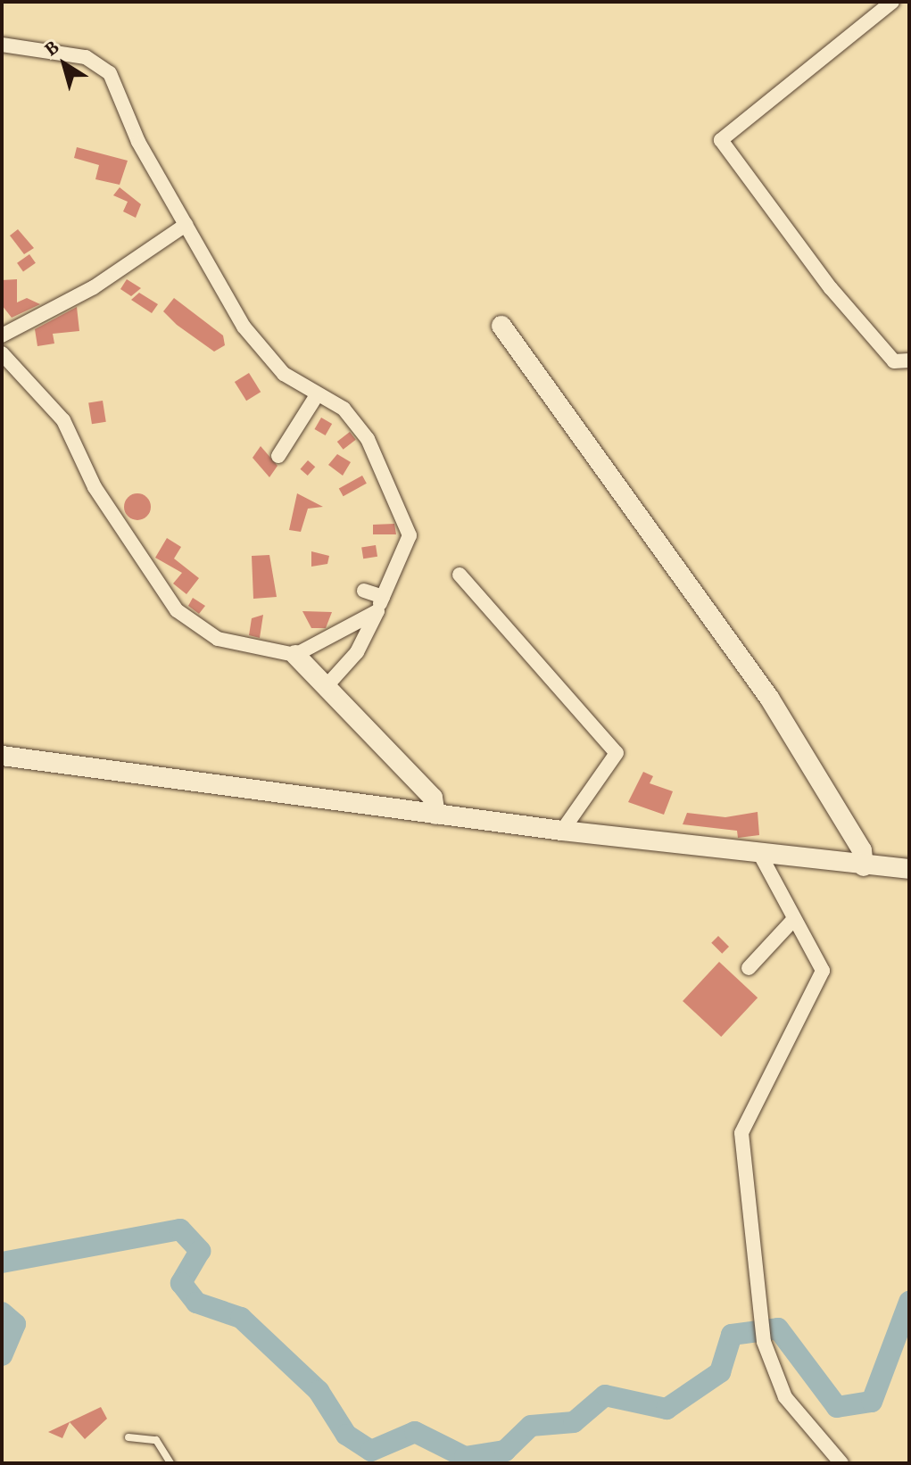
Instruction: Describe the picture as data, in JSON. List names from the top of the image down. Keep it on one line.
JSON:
{"north":"top left"}
